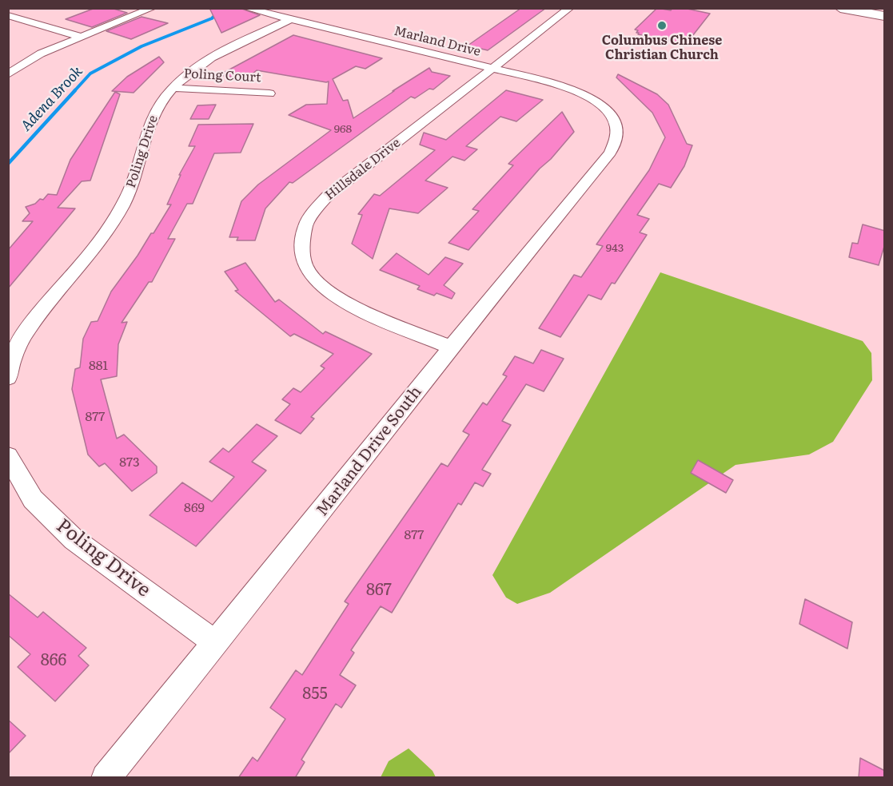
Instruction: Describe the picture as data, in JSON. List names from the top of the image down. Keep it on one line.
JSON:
{"streets":{"street":["Marland Drive","Poling Court","Poling Drive","Hillsdale Drive","Marland Drive South"]},"crossings":[["Marland Drive","Poling Drive"],["Marland Drive","Hillsdale Drive"],["Marland Drive","Marland Drive South"],["Poling Court","Poling Drive"],["Poling Drive","Marland Drive South"],["Hillsdale Drive","Marland Drive South"]],"water":["Adena Brook"],"places":["Columbus Chinese Christian Church"],"house_numbers":["968","943","881","877","873","869","877","867","866","855"]}
